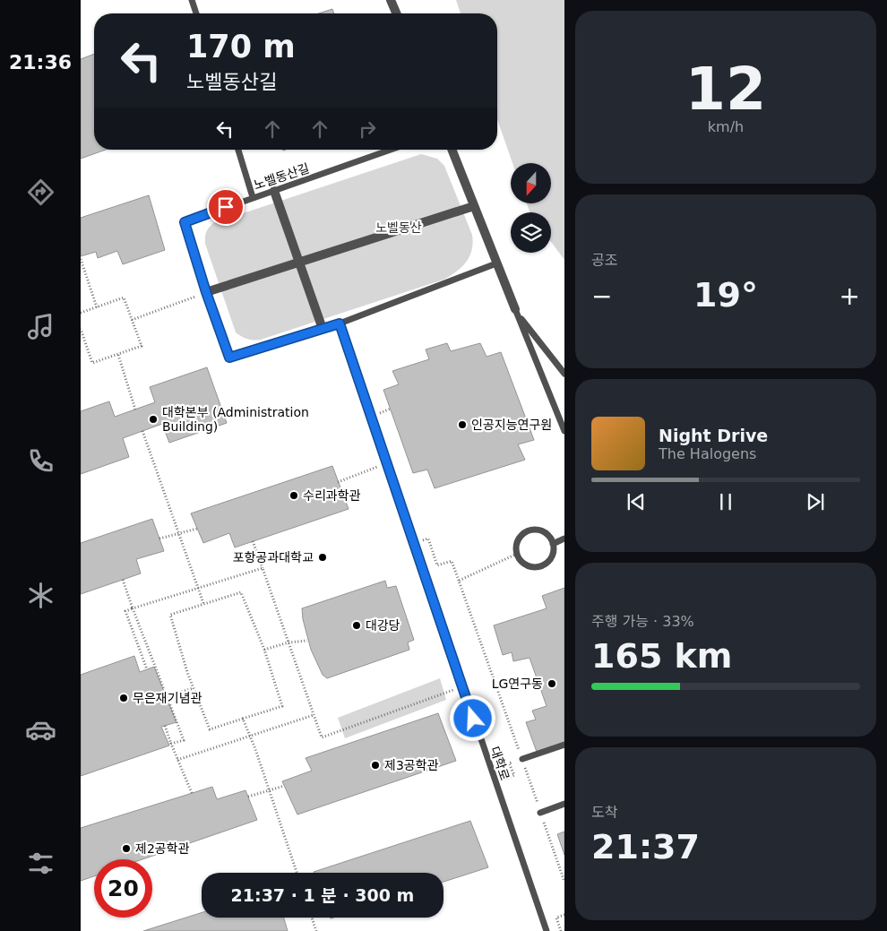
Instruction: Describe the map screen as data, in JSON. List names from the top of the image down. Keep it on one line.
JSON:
{"streets":{"lane":["노벨동산길","대학로"]},"crossings":[["노벨동산길","대학로"]],"parks":["노벨동산"],"places":["대학본부 (Administration Building)","인공지능연구원","수리과학관","포항공과대학교","대강당","LG연구동","무은재기념관","제3공학관","제2공학관"],"north":"bottom","page":{"tabs":"21:36","tile":[["12","km/h"],"공조",["주행 가능 · 33%","165 km"],["도착","21:37"]],"turn":["170 m","노벨동산길"],"heat":["−","19°","+"],"song":["Night Drive","The Halogens"],"limit":"20","trip":"21:37 · 1 분 · 300 m"}}
